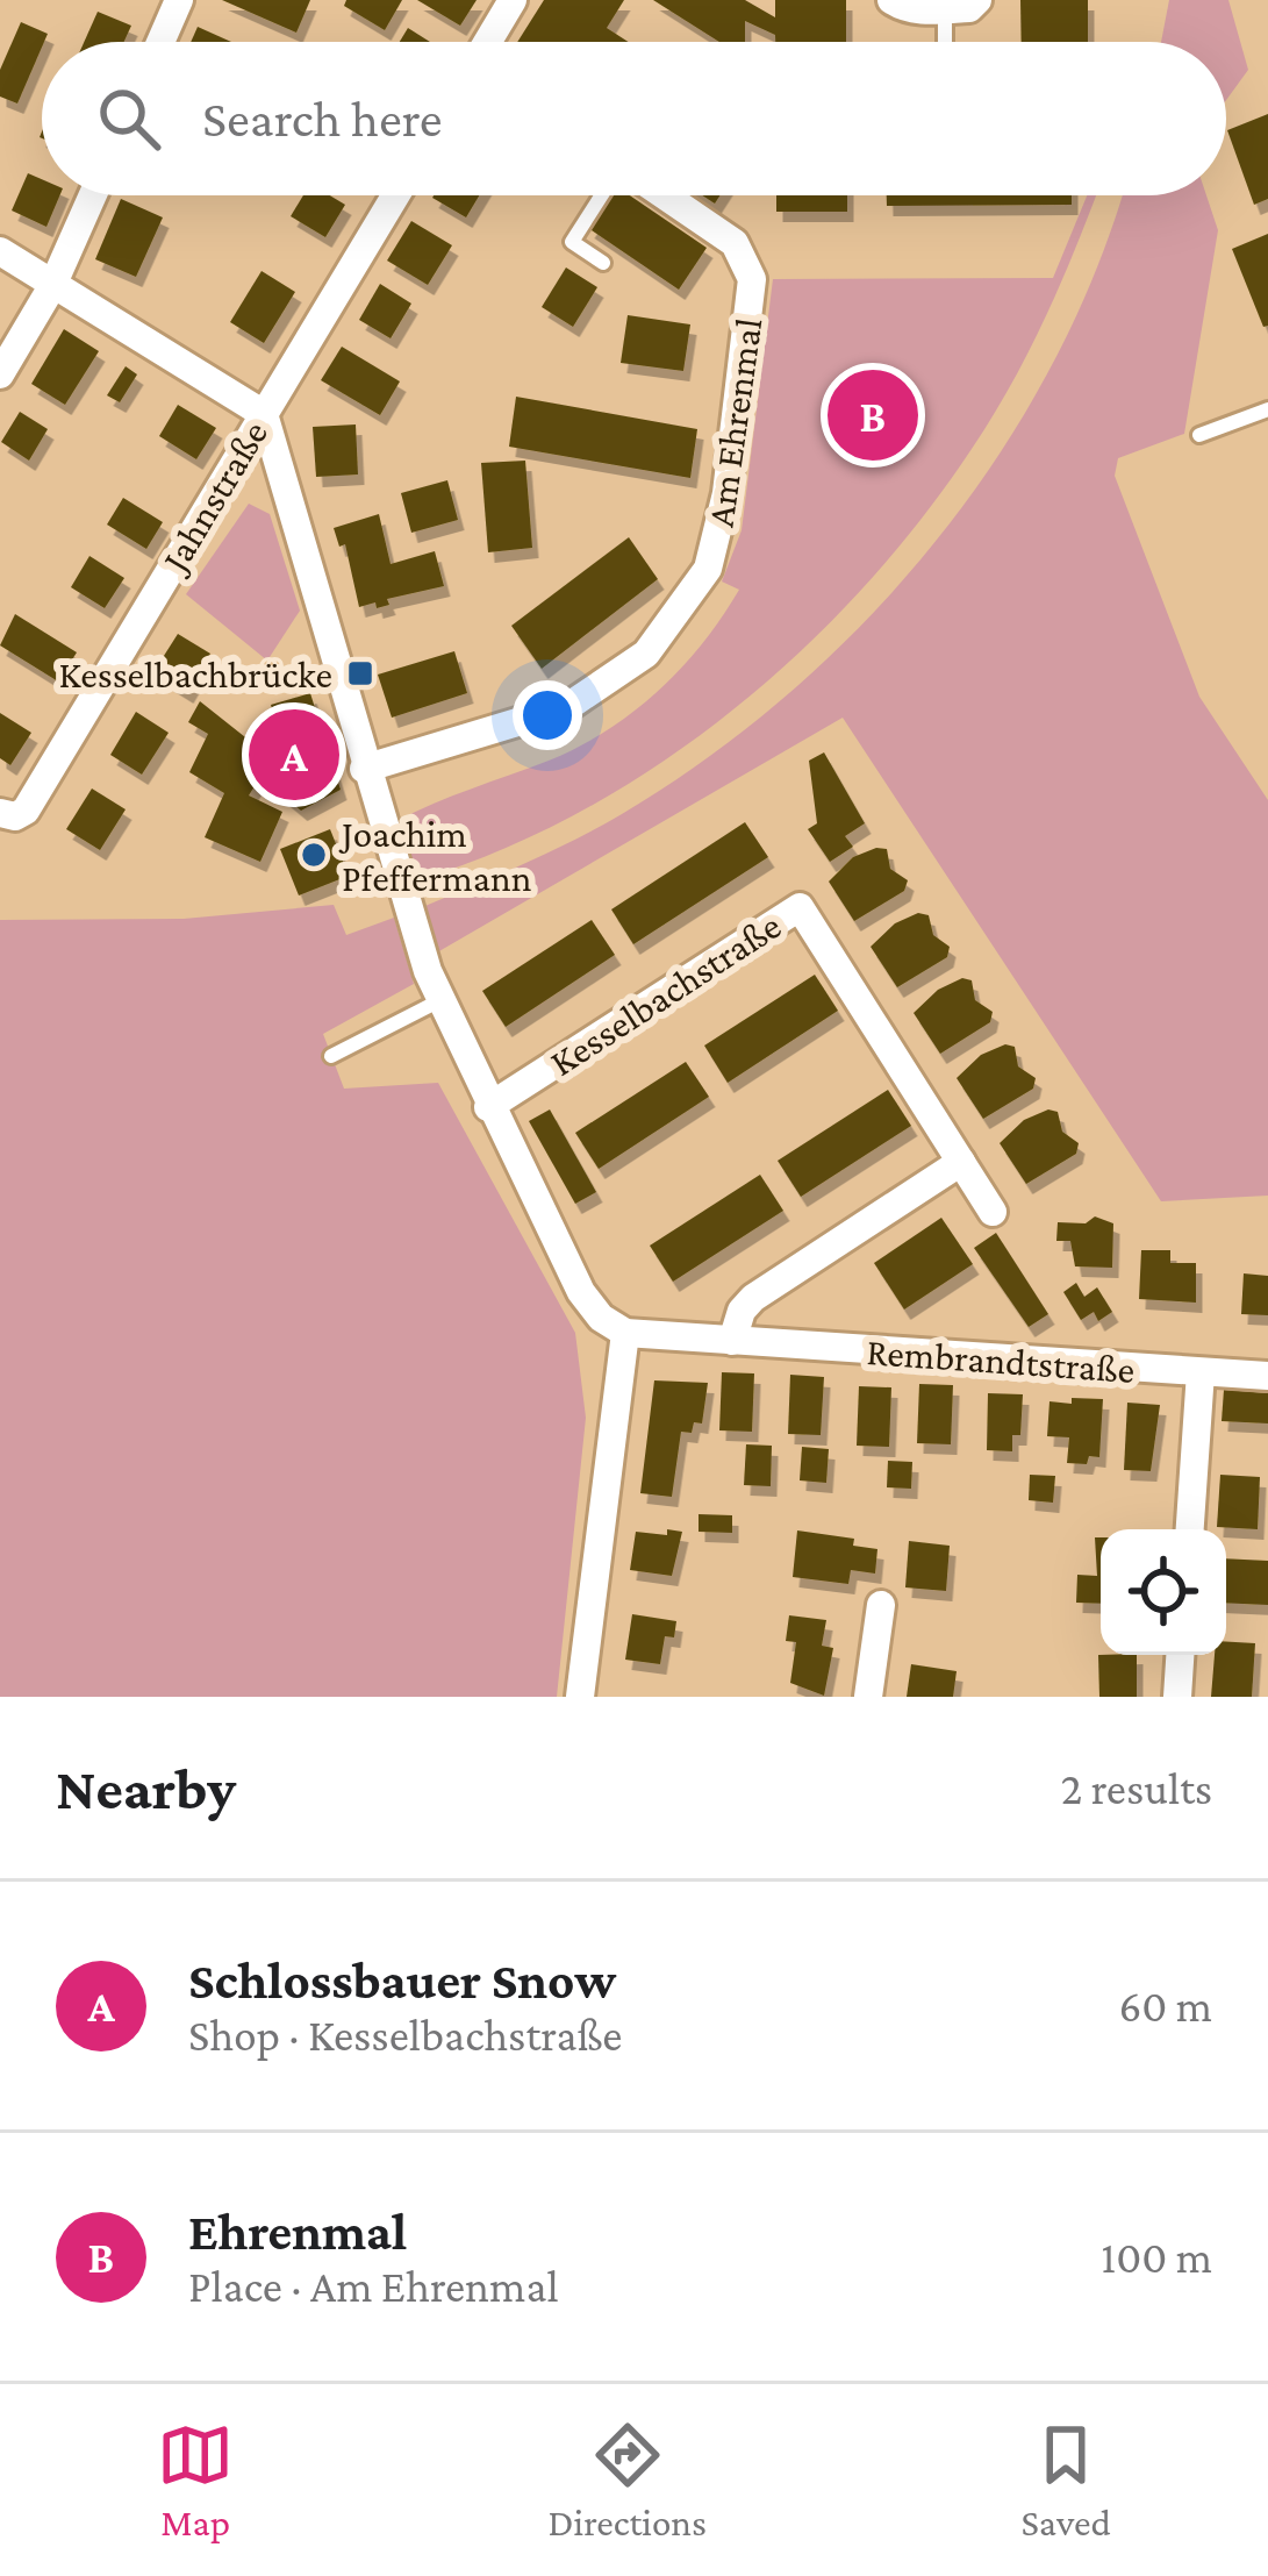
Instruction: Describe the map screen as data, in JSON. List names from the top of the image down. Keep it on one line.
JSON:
{"streets":{"street":["Am Ehrenmal","Jahnstraße","Kesselbachstraße","Rembrandtstraße"]},"places":{"transit":["Kesselbachbrücke"],"other":["Joachim Pfeffermann"]},"page":{"search":"Search here","pins":["B","A"],"heading":["Nearby","2 results"],"list":[{"mark":"A","name":"Schlossbauer Snow","note":"Shop · Kesselbachstraße","value":"60 m"},{"mark":"B","name":"Ehrenmal","note":"Place · Am Ehrenmal","value":"100 m"}],"nav":["Map","Directions","Saved"]}}
